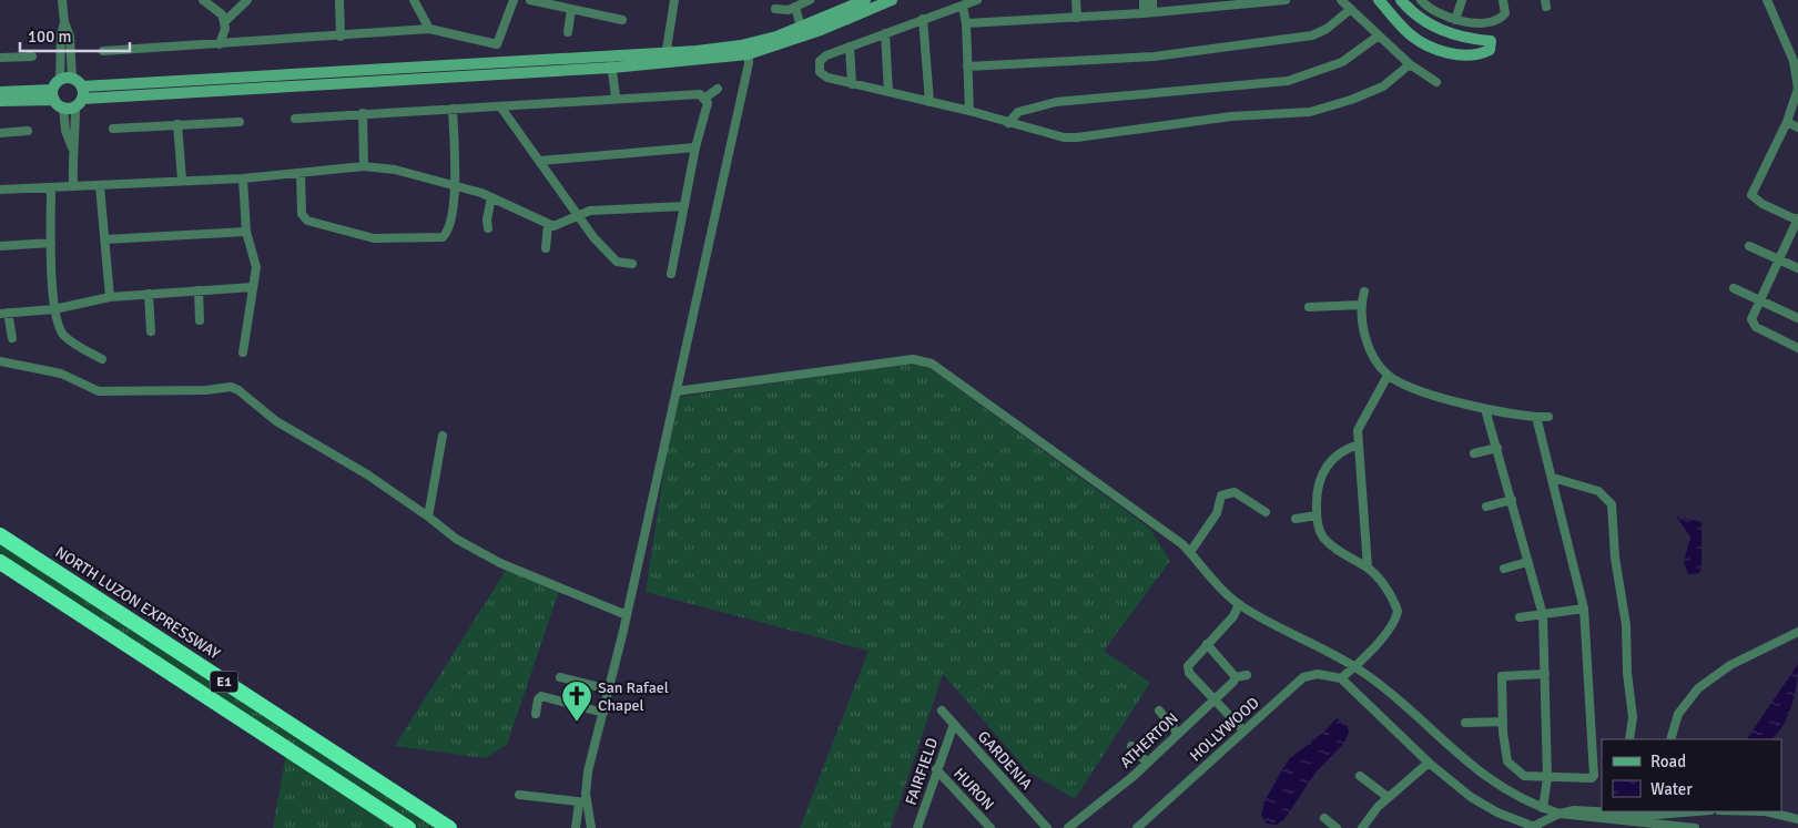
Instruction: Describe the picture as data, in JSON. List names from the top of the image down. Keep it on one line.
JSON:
{"streets":{"highway":["NORTH LUZON EXPRESSWAY","E1"],"street":["HOLLYWOOD","ATHERTON","GARDENIA","FAIRFIELD","HURON"]},"crossings":[["GARDENIA","FAIRFIELD"],["FAIRFIELD","HURON"]],"places":{"church":["San Rafael Chapel"]},"legend":["Road","Water"],"scale_bar":"100 m"}
